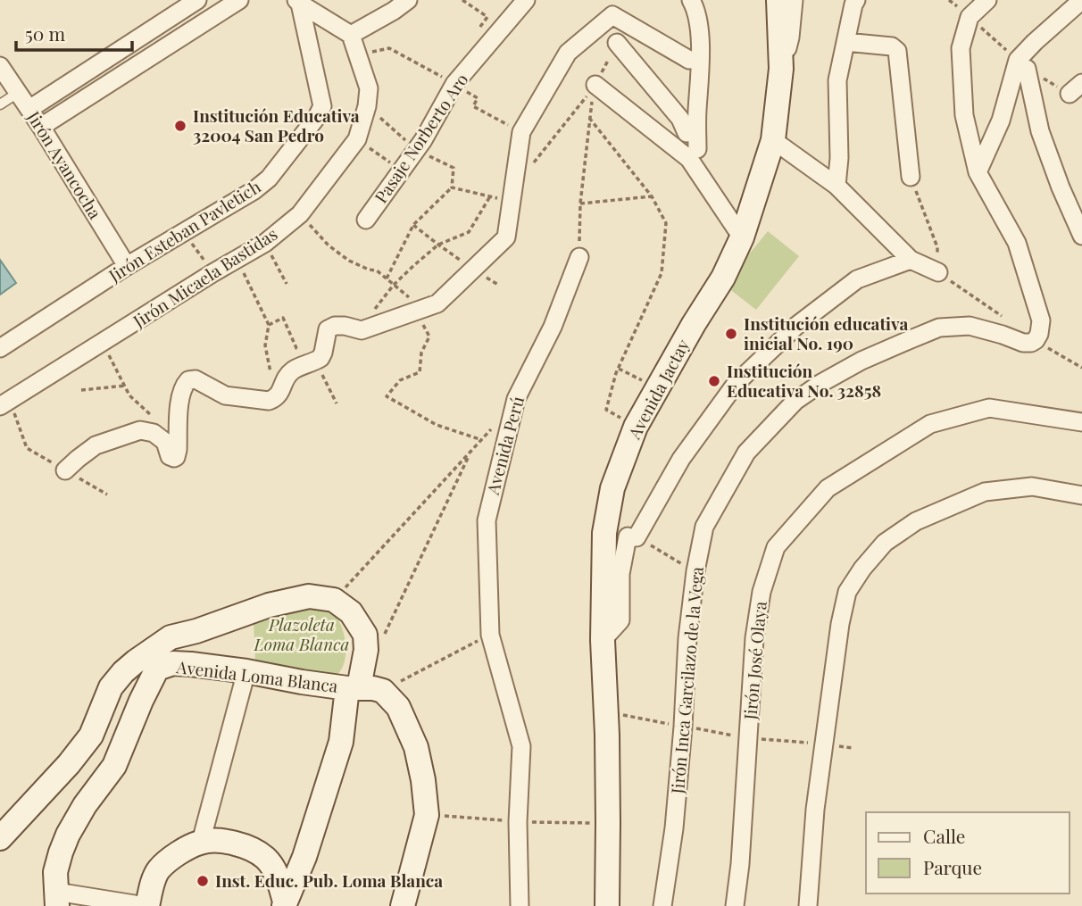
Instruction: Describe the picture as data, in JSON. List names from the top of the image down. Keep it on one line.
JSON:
{"streets":{"street":["Pasaje Norberto Aro","Jirón Ayancocha","Jirón Esteban Pavletich","Jirón Micaela Bastidas","Avenida Jactay","Avenida Perú","Jirón José Olaya","Avenida Loma Blanca","Jirón Inca Garcilazo de la Vega"]},"crossings":[["Jirón Ayancocha","Jirón Esteban Pavletich"]],"parks":["Plazoleta Loma Blanca"],"places":["Institución Educativa 32004 San Pedro","Institución educativa inicial No. 190","Institución Educativa No. 32858","Inst. Educ. Pub. Loma Blanca"],"legend":["Calle","Parque"],"scale_bar":"50 m"}
